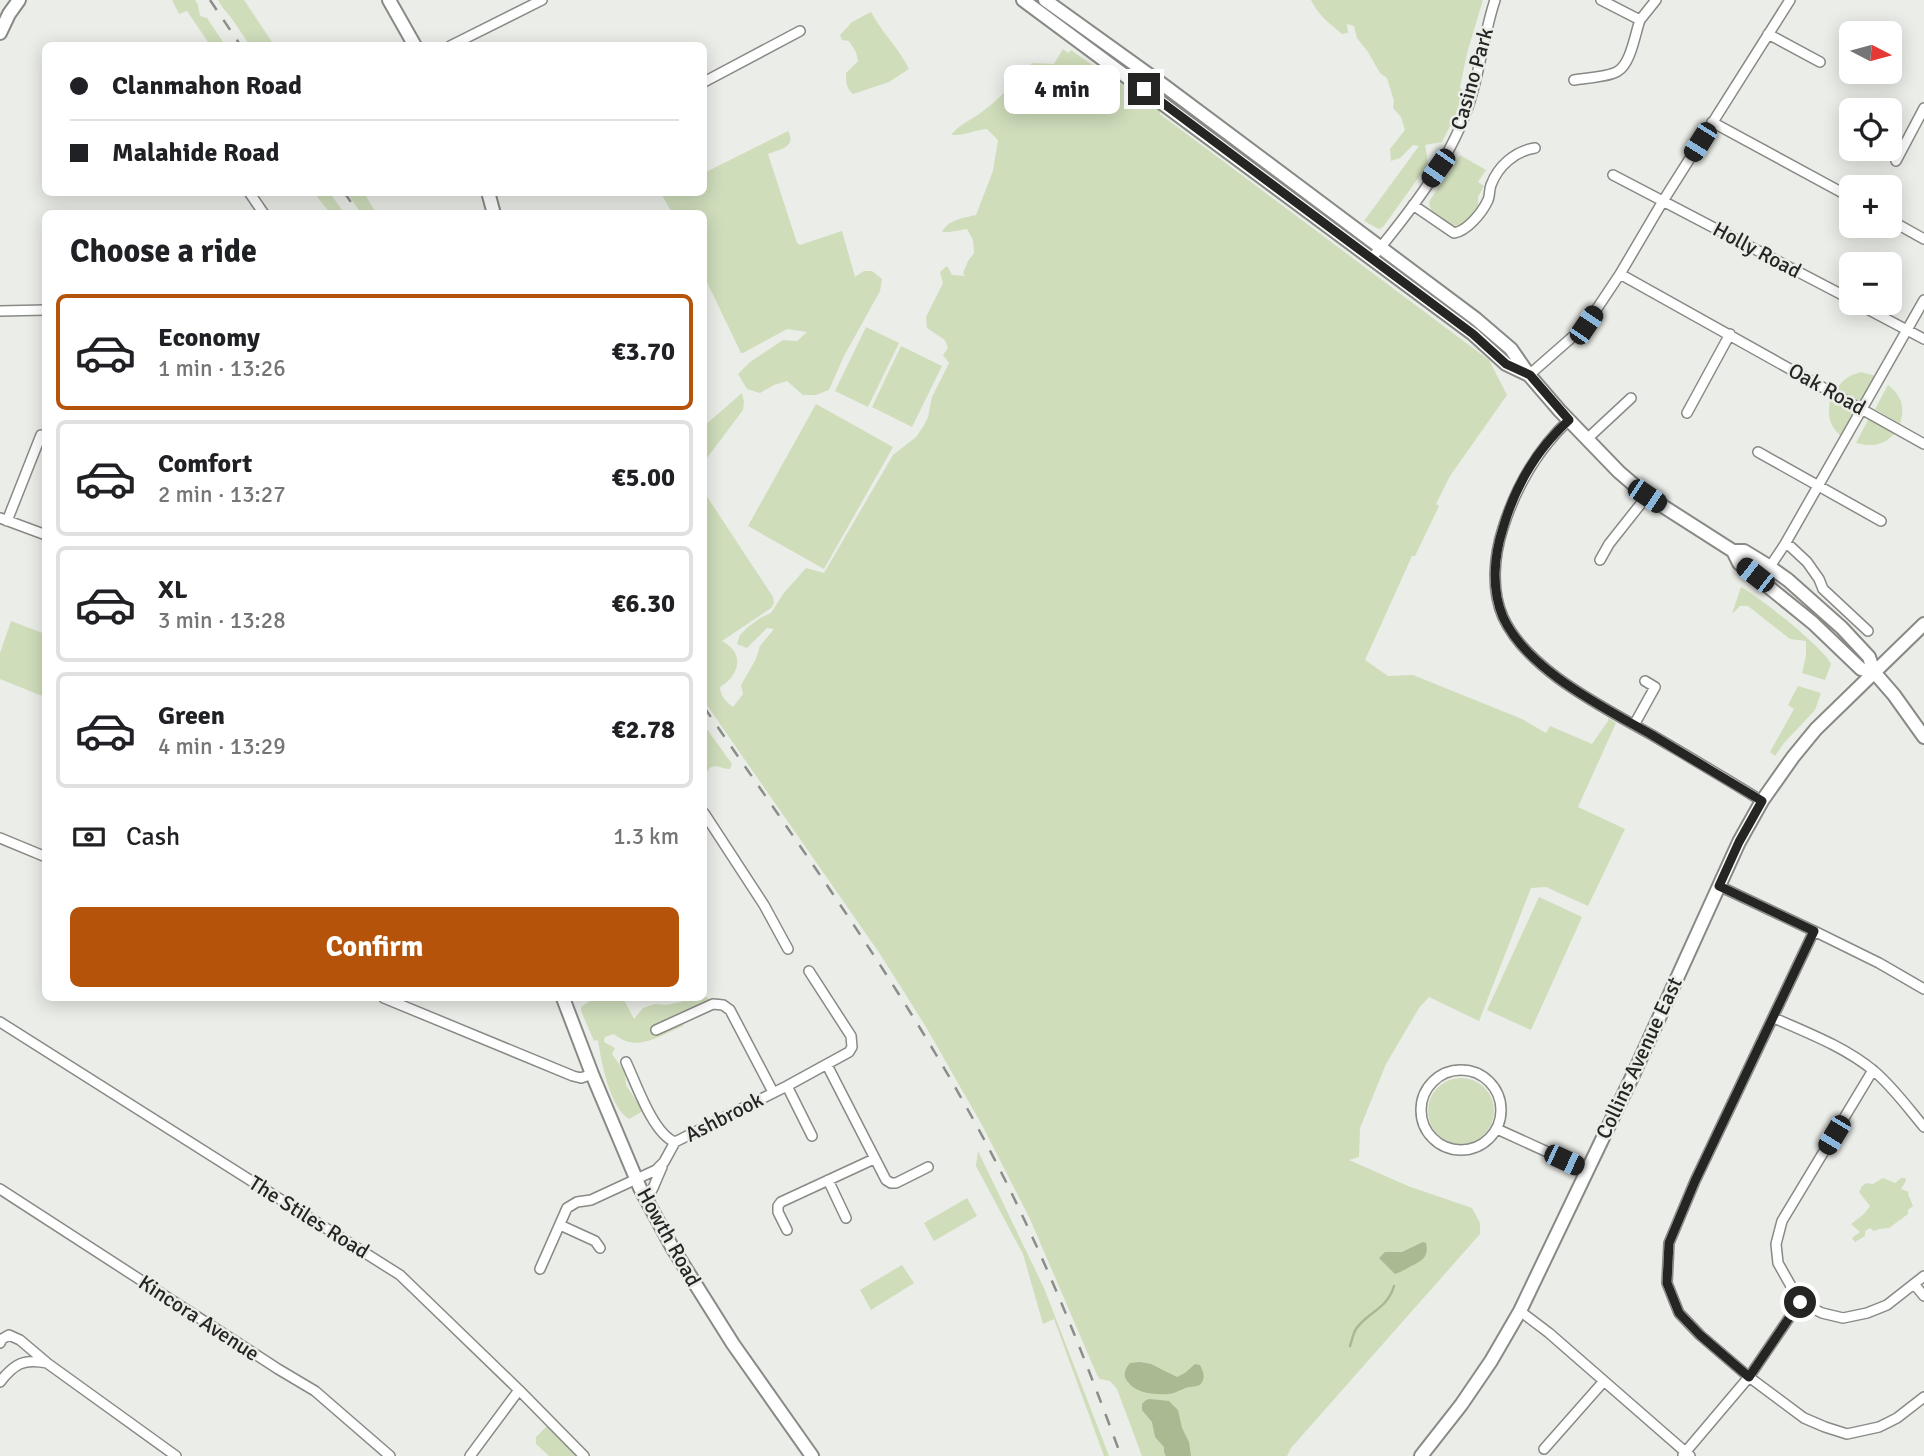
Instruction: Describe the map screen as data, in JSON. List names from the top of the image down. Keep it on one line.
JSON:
{"streets":{"main road":["Collins Avenue East","Howth Road"],"street":["Casino Park","Holly Road","Oak Road","Ashbrook","The Stiles Road","Kincora Avenue"]},"crossings":[["Ashbrook","Howth Road"]],"north":"right","page":{"map_buttons":["+","−"],"banner":["Clanmahon Road","Malahide Road"],"bubble":"4 min","heading":"Choose a ride","list":[{"name":"Economy","note":"1 min · 13:26","value":"€3.70"},{"name":"Comfort","note":"2 min · 13:27","value":"€5.00"},{"name":"XL","note":"3 min · 13:28","value":"€6.30"},{"name":"Green","note":"4 min · 13:29","value":"€2.78"}],"pay":["Cash","1.3 km"],"buttons":"Confirm"}}
